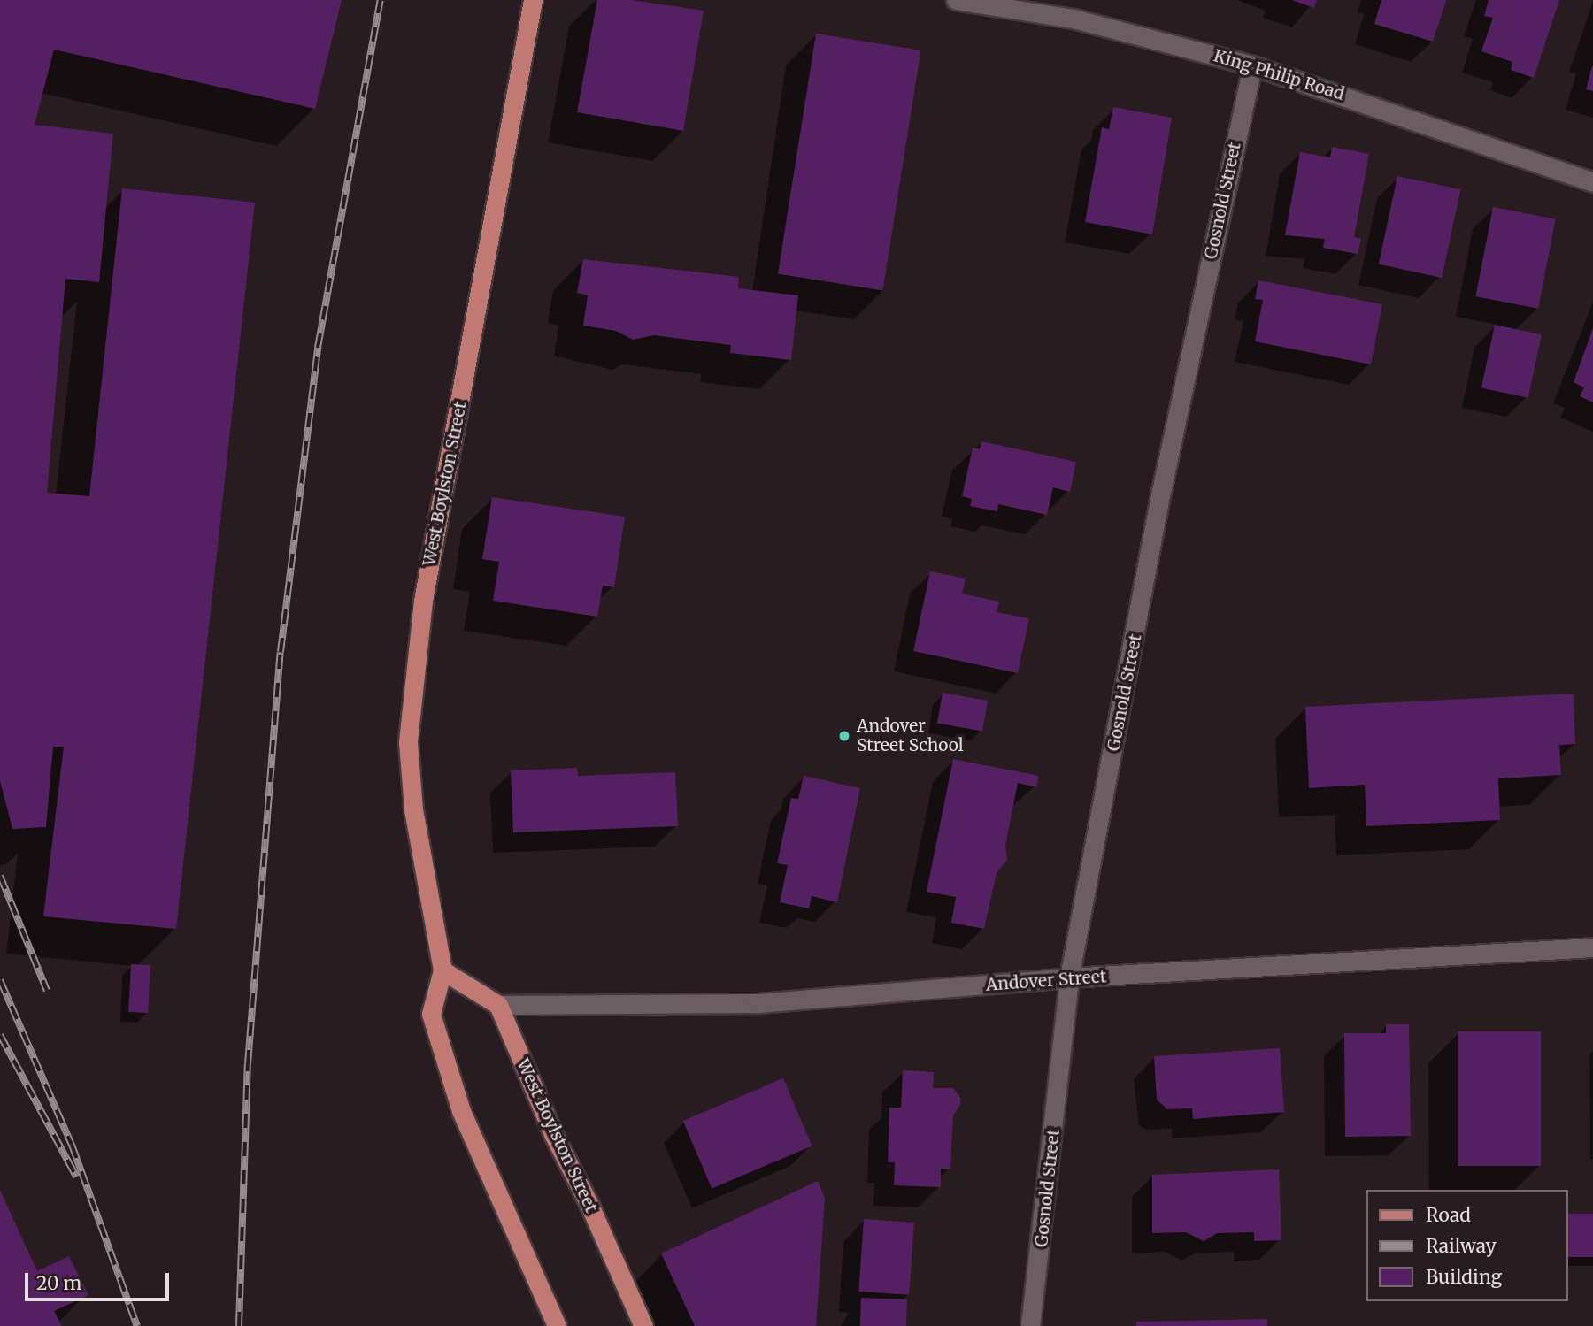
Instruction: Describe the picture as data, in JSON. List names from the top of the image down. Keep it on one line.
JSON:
{"streets":{"main road":["West Boylston Street"],"street":["King Philip Road","Gosnold Street","Andover Street"]},"crossings":[["King Philip Road","Gosnold Street"],["Gosnold Street","Andover Street"],["West Boylston Street","Andover Street"]],"places":["Andover Street School"],"legend":["Road","Railway","Building"],"scale_bar":"20 m"}
